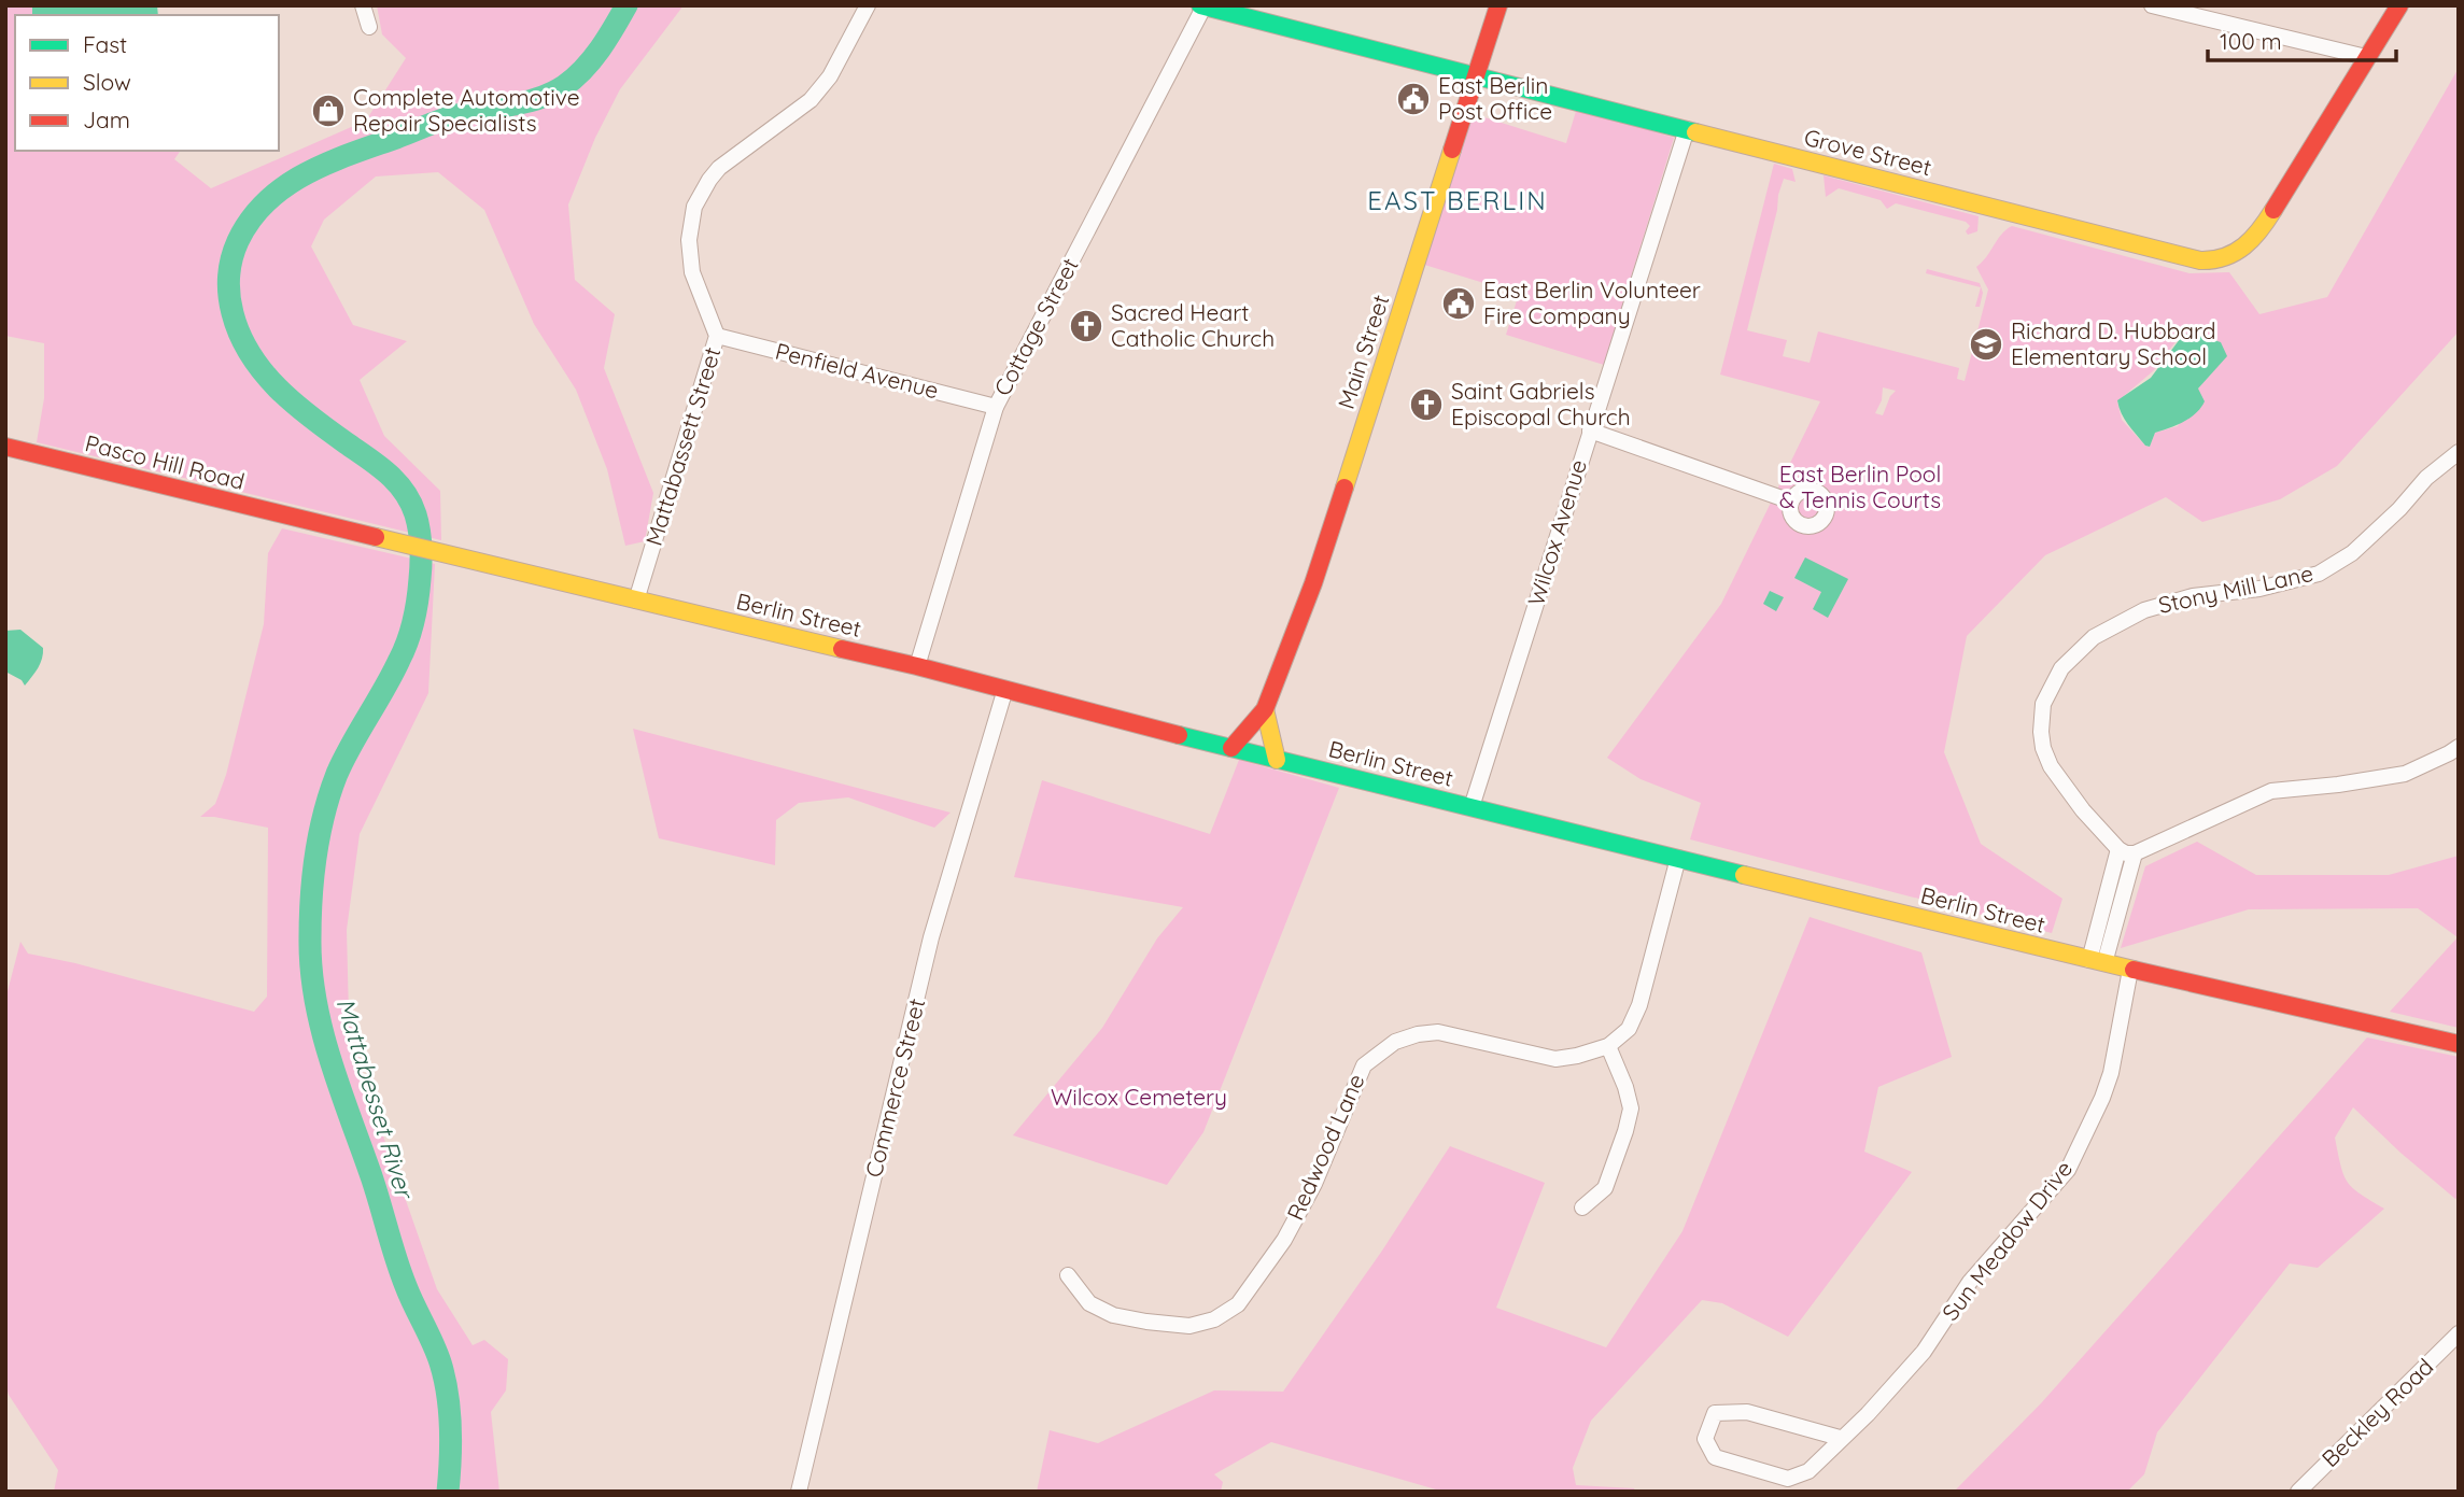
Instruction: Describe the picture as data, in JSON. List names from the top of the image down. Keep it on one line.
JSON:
{"streets":{"street":["Grove Street","Cottage Street","Main Street","Penfield Avenue","Mattabassett Street","Pasco Hill Road","Wilcox Avenue","Stony Mill Lane","Berlin Street","Commerce Street","Redwood Lane","Sun Meadow Drive","Beckley Road"]},"crossings":[["Grove Street","Cottage Street"],["Grove Street","Main Street"],["Grove Street","Wilcox Avenue"],["Cottage Street","Penfield Avenue"],["Cottage Street","Berlin Street"],["Main Street","Berlin Street"],["Penfield Avenue","Mattabassett Street"],["Mattabassett Street","Berlin Street"],["Pasco Hill Road","Berlin Street"],["Wilcox Avenue","Berlin Street"],["Berlin Street","Commerce Street"],["Berlin Street","Sun Meadow Drive"]],"districts":["EAST BERLIN"],"water":["Mattabesset River"],"parks":["East Berlin Pool & Tennis Courts","Wilcox Cemetery"],"places":{"public building":["East Berlin Post Office","East Berlin Volunteer Fire Company"],"shop":["Complete Automotive Repair Specialists"],"church":["Sacred Heart Catholic Church","Saint Gabriels Episcopal Church"],"school or university":["Richard D. Hubbard Elementary School"]},"legend":["Fast","Slow","Jam"],"scale_bar":"100 m"}
